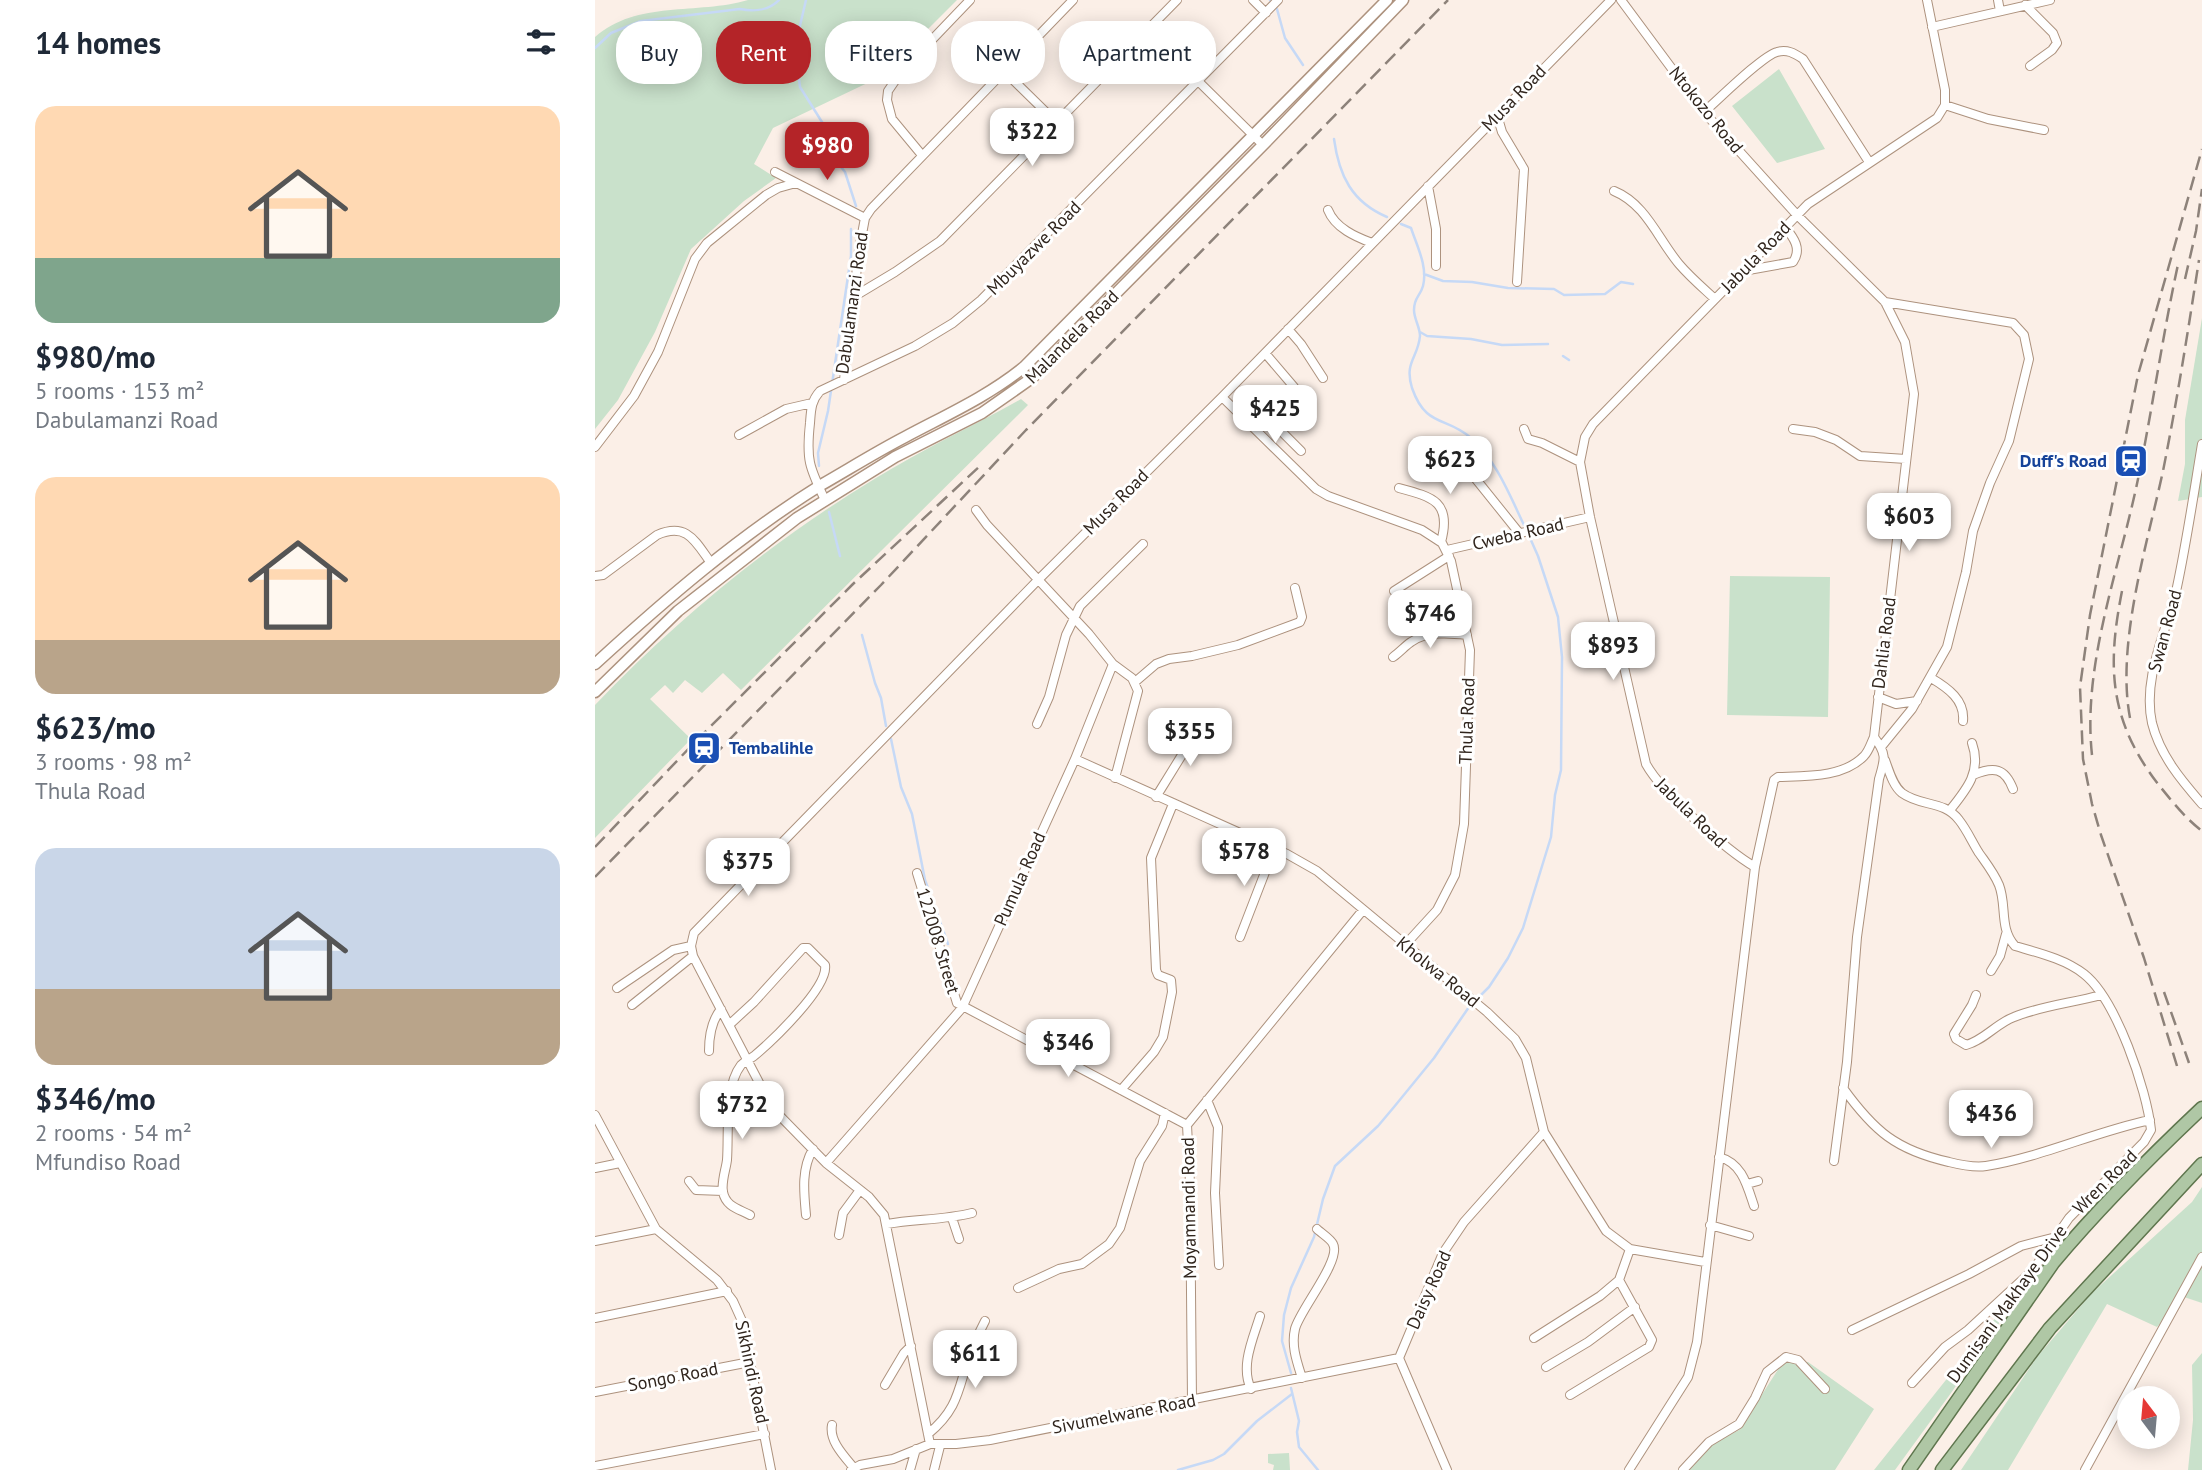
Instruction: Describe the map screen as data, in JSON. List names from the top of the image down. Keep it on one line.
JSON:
{"streets":{"main road":["Malandela Road","Dumisani Makhaye Drive"],"street":["Musa Road","Ntokozo Road","Mbuyazwe Road","Jabula Road","Dabulamanzi Road","Cweba Road","Swan Road","Dahlia Road","Thula Road","Pumula Road","122008 Street","Kholwa Road","Wren Road","Moyamnandi Road","Daisy Road","Sikhindi Road","Songo Road","Sivumelwane Road"]},"crossings":[["Musa Road","Thula Road"],["Ntokozo Road","Jabula Road"],["Ntokozo Road","Dahlia Road"],["Mbuyazwe Road","Dabulamanzi Road"],["Jabula Road","Cweba Road"],["Jabula Road","Dahlia Road"],["Cweba Road","Thula Road"],["Thula Road","Kholwa Road"],["Pumula Road","122008 Street"],["Pumula Road","Kholwa Road"],["Kholwa Road","Moyamnandi Road"],["Kholwa Road","Daisy Road"],["Moyamnandi Road","Sivumelwane Road"],["Daisy Road","Sivumelwane Road"],["Sikhindi Road","Songo Road"]],"places":{"station":["Duff's Road","Tembalihle"]},"north":"top","page":{"heading":"14 homes","chip":["Buy","Rent","Filters","New","Apartment"],"list":[{"name":"$980/mo","note":"5 rooms · 153 m² · Dabulamanzi Road"},{"name":"$623/mo","note":"3 rooms · 98 m² · Thula Road"},{"name":"$346/mo","note":"2 rooms · 54 m² · Mfundiso Road"}],"price":["$322","$980","$425","$623","$603","$746","$893","$355","$578","$375","$346","$732","$436","$611"]}}
